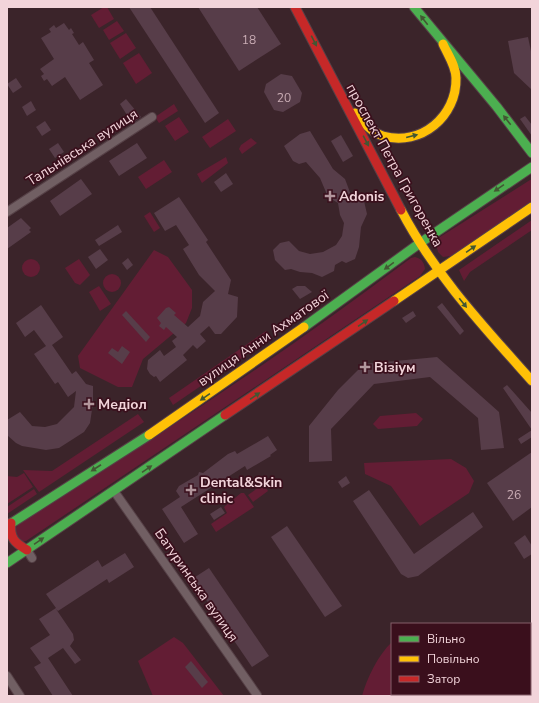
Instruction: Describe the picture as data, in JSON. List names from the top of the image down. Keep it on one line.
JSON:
{"streets":{"main road":["проспект Петра Григоренка","вулиця Анни Ахматової"],"street":["Тальнівська вулиця","Батуринська вулиця"]},"crossings":[["проспект Петра Григоренка","вулиця Анни Ахматової"]],"one_way":["проспект Петра Григоренка"],"places":{"health":["Adonis","Візіум","Медіол","Dental&Skin clinic"]},"house_numbers":["18","20","26"],"legend":["Вільно","Повільно","Затор"]}
